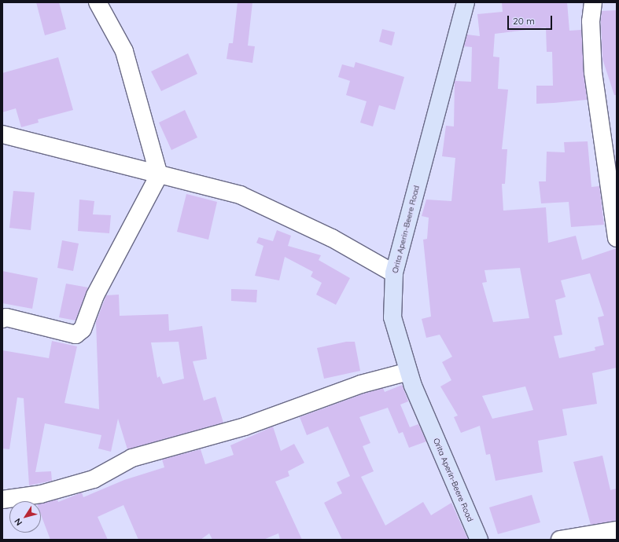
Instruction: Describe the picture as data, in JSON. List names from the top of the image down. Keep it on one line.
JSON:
{"streets":{"main road":["Orita Aperin-Beere Road"]},"scale_bar":"20 m","north":"bottom left"}
